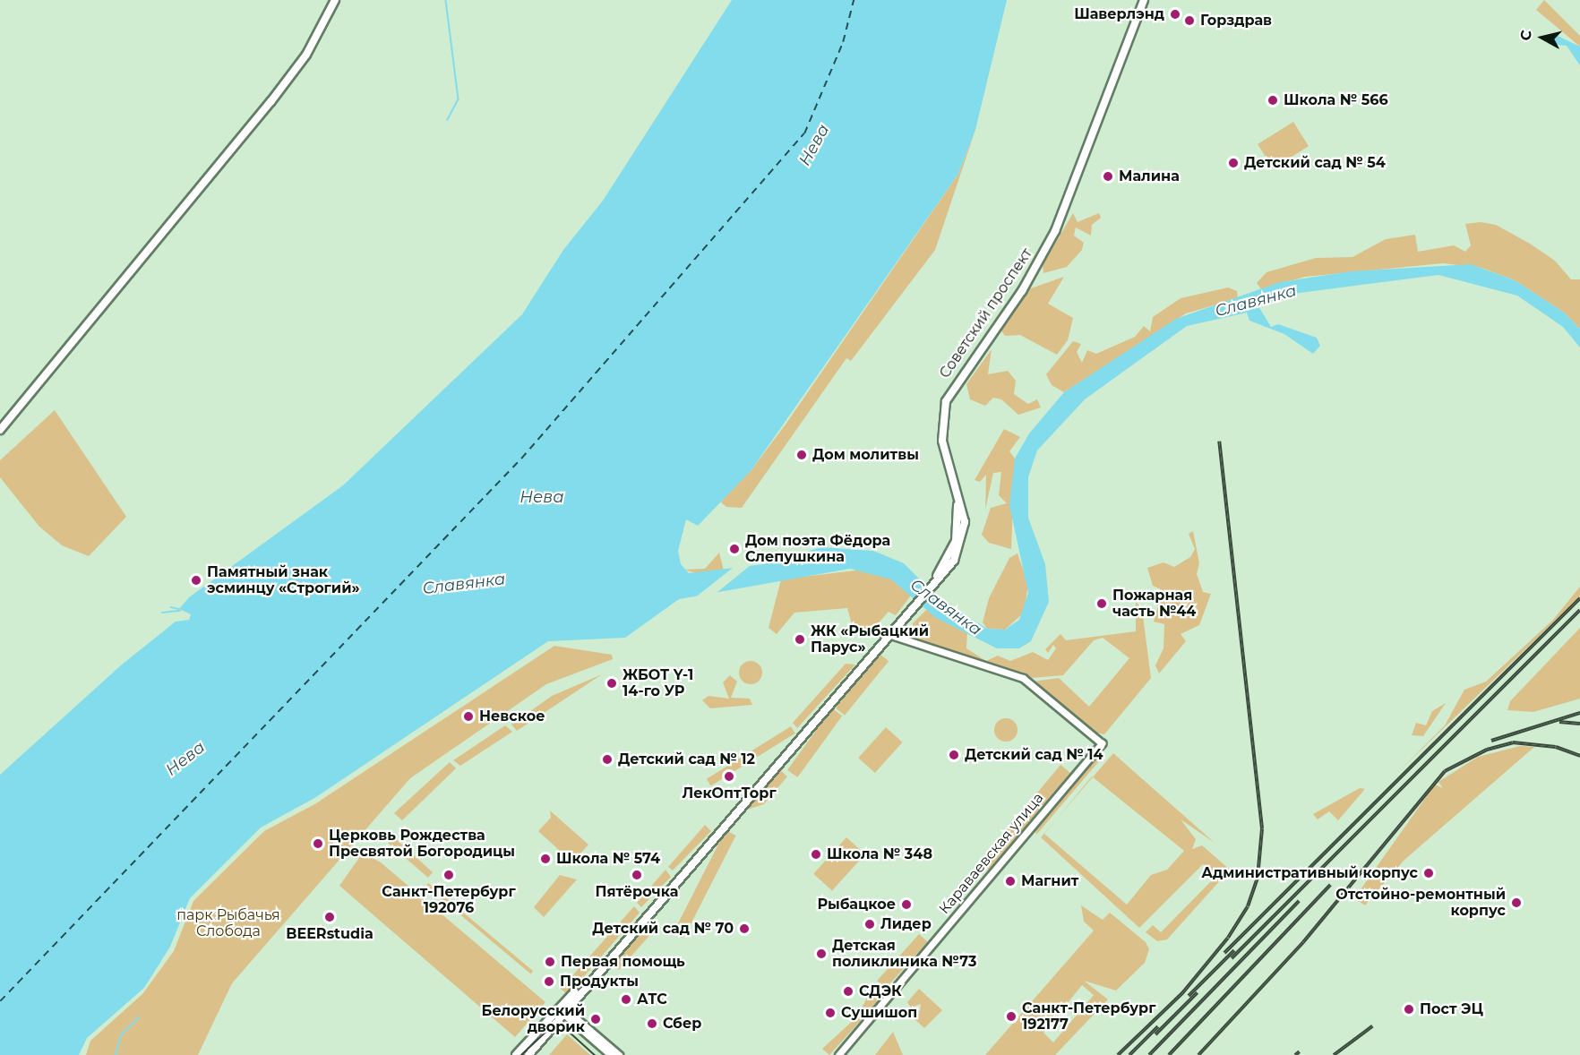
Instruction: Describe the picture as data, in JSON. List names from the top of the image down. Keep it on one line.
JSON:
{"streets":{"main road":["Советский проспект"],"street":["Караваевская улица"]},"crossings":[["Советский проспект","Караваевская улица"]],"water":["Нева","Славянка"],"parks":["парк Рыбачья Слобода"],"places":["Шаверлэнд","Горздрав","Школа № 566","Детский сад № 54","Малина","Дом молитвы","Дом поэта Фёдора Слепушкина","Памятный знак эсминцу «Строгий»","Пожарная часть №44","ЖК «Рыбацкий Парус»","ЖБОТ Y-1 14-го УР","Невское","Детский сад № 14","Детский сад № 12","ЛекОптТорг","Церковь Рождества Пресвятой Богородицы","Школа № 348","Школа № 574","Административный корпус","Санкт-Петербург 192076","Пятёрочка","Магнит","Отстойно-ремонтный корпус","Рыбацкое","BEERstudia","Лидер","Детский сад № 70","Детская поликлиника №73","Первая помощь","Продукты","СДЭК","АТС","Пост ЭЦ","Сушишоп","Санкт-Петербург 192177","Белорусский дворик","Сбер"],"north":"left"}
